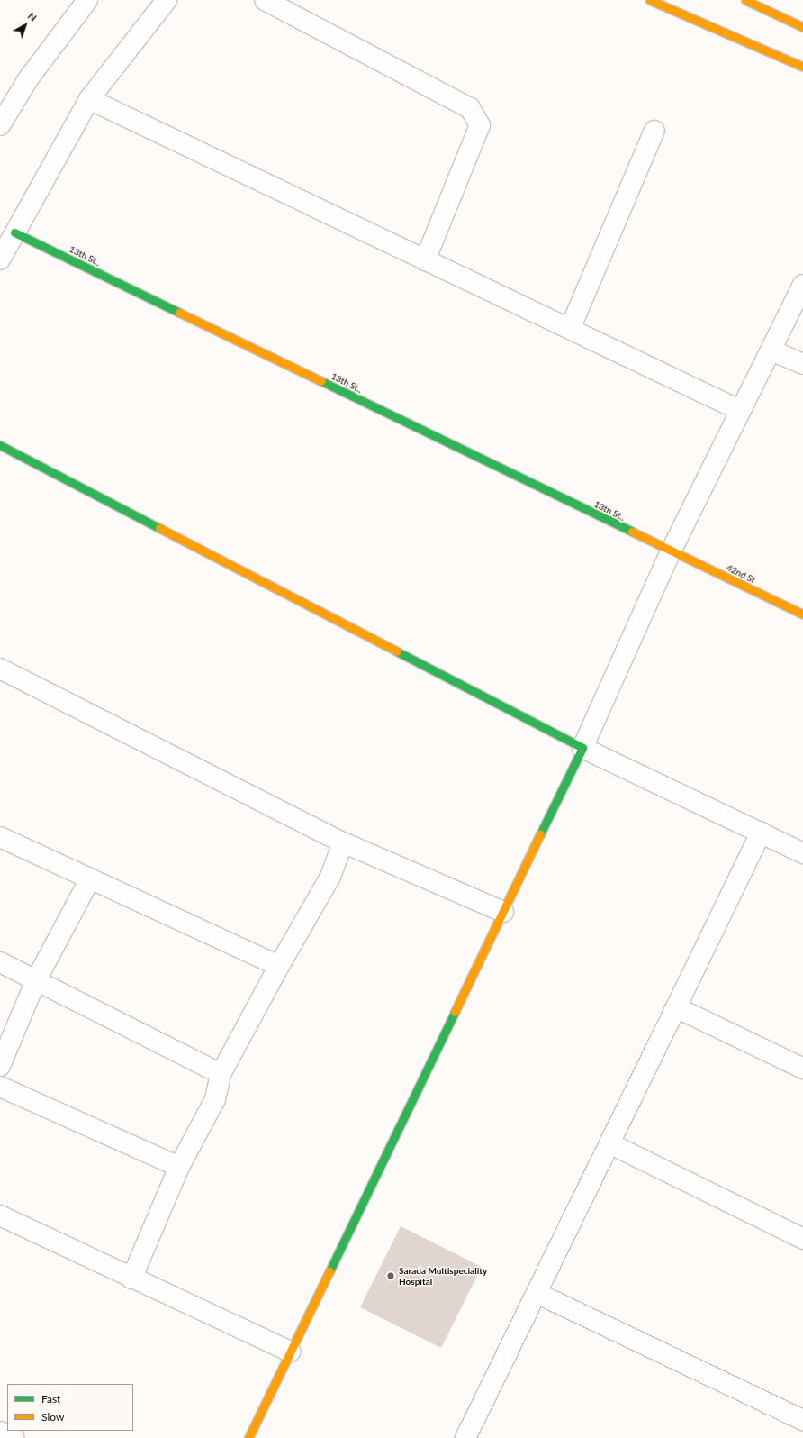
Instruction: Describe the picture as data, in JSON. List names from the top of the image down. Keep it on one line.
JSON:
{"streets":{"main road":["13th St.,","42nd St"]},"crossings":[["13th St.,","42nd St"]],"places":["Sarada Multispeciality Hospital"],"legend":["Fast","Slow"],"north":"top right"}
